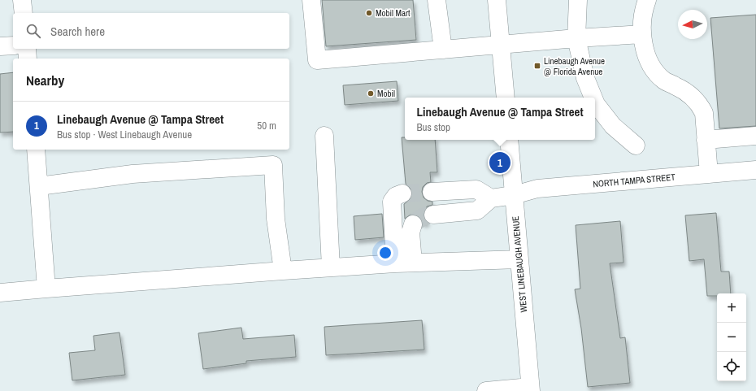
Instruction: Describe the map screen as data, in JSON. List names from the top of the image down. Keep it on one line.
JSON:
{"streets":{"street":["NORTH TAMPA STREET","WEST LINEBAUGH AVENUE"]},"crossings":[["NORTH TAMPA STREET","WEST LINEBAUGH AVENUE"]],"places":{"other":["Mobil Mart","Mobil"],"transit":["Linebaugh Avenue @ Florida Avenue"]},"north":"left","page":{"search":"Search here","heading":"Nearby","popup":["Linebaugh Avenue @ Tampa Street","Bus stop"],"list":[{"mark":"1","name":"Linebaugh Avenue @ Tampa Street","note":"Bus stop · West Linebaugh Avenue","value":"50 m"}],"pins":"1","map_buttons":["+","−"]}}
